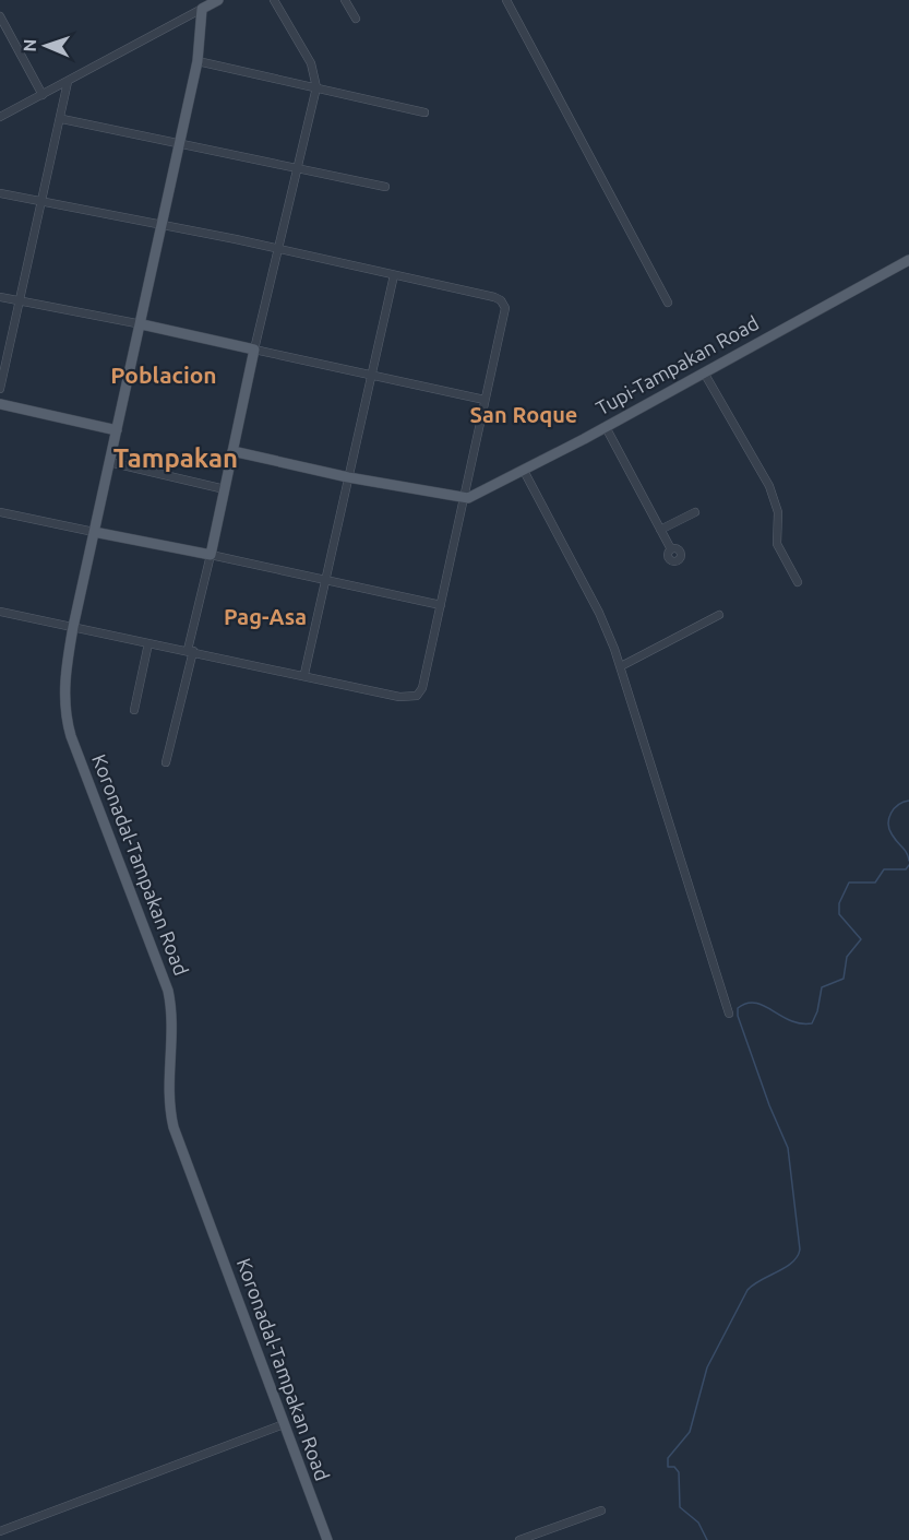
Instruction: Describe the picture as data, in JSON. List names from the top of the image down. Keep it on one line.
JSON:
{"streets":{"main road":["Tupi-Tampakan Road","Koronadal-Tampakan Road"]},"districts":["Poblacion","San Roque","Tampakan","Pag-Asa"],"north":"left"}
